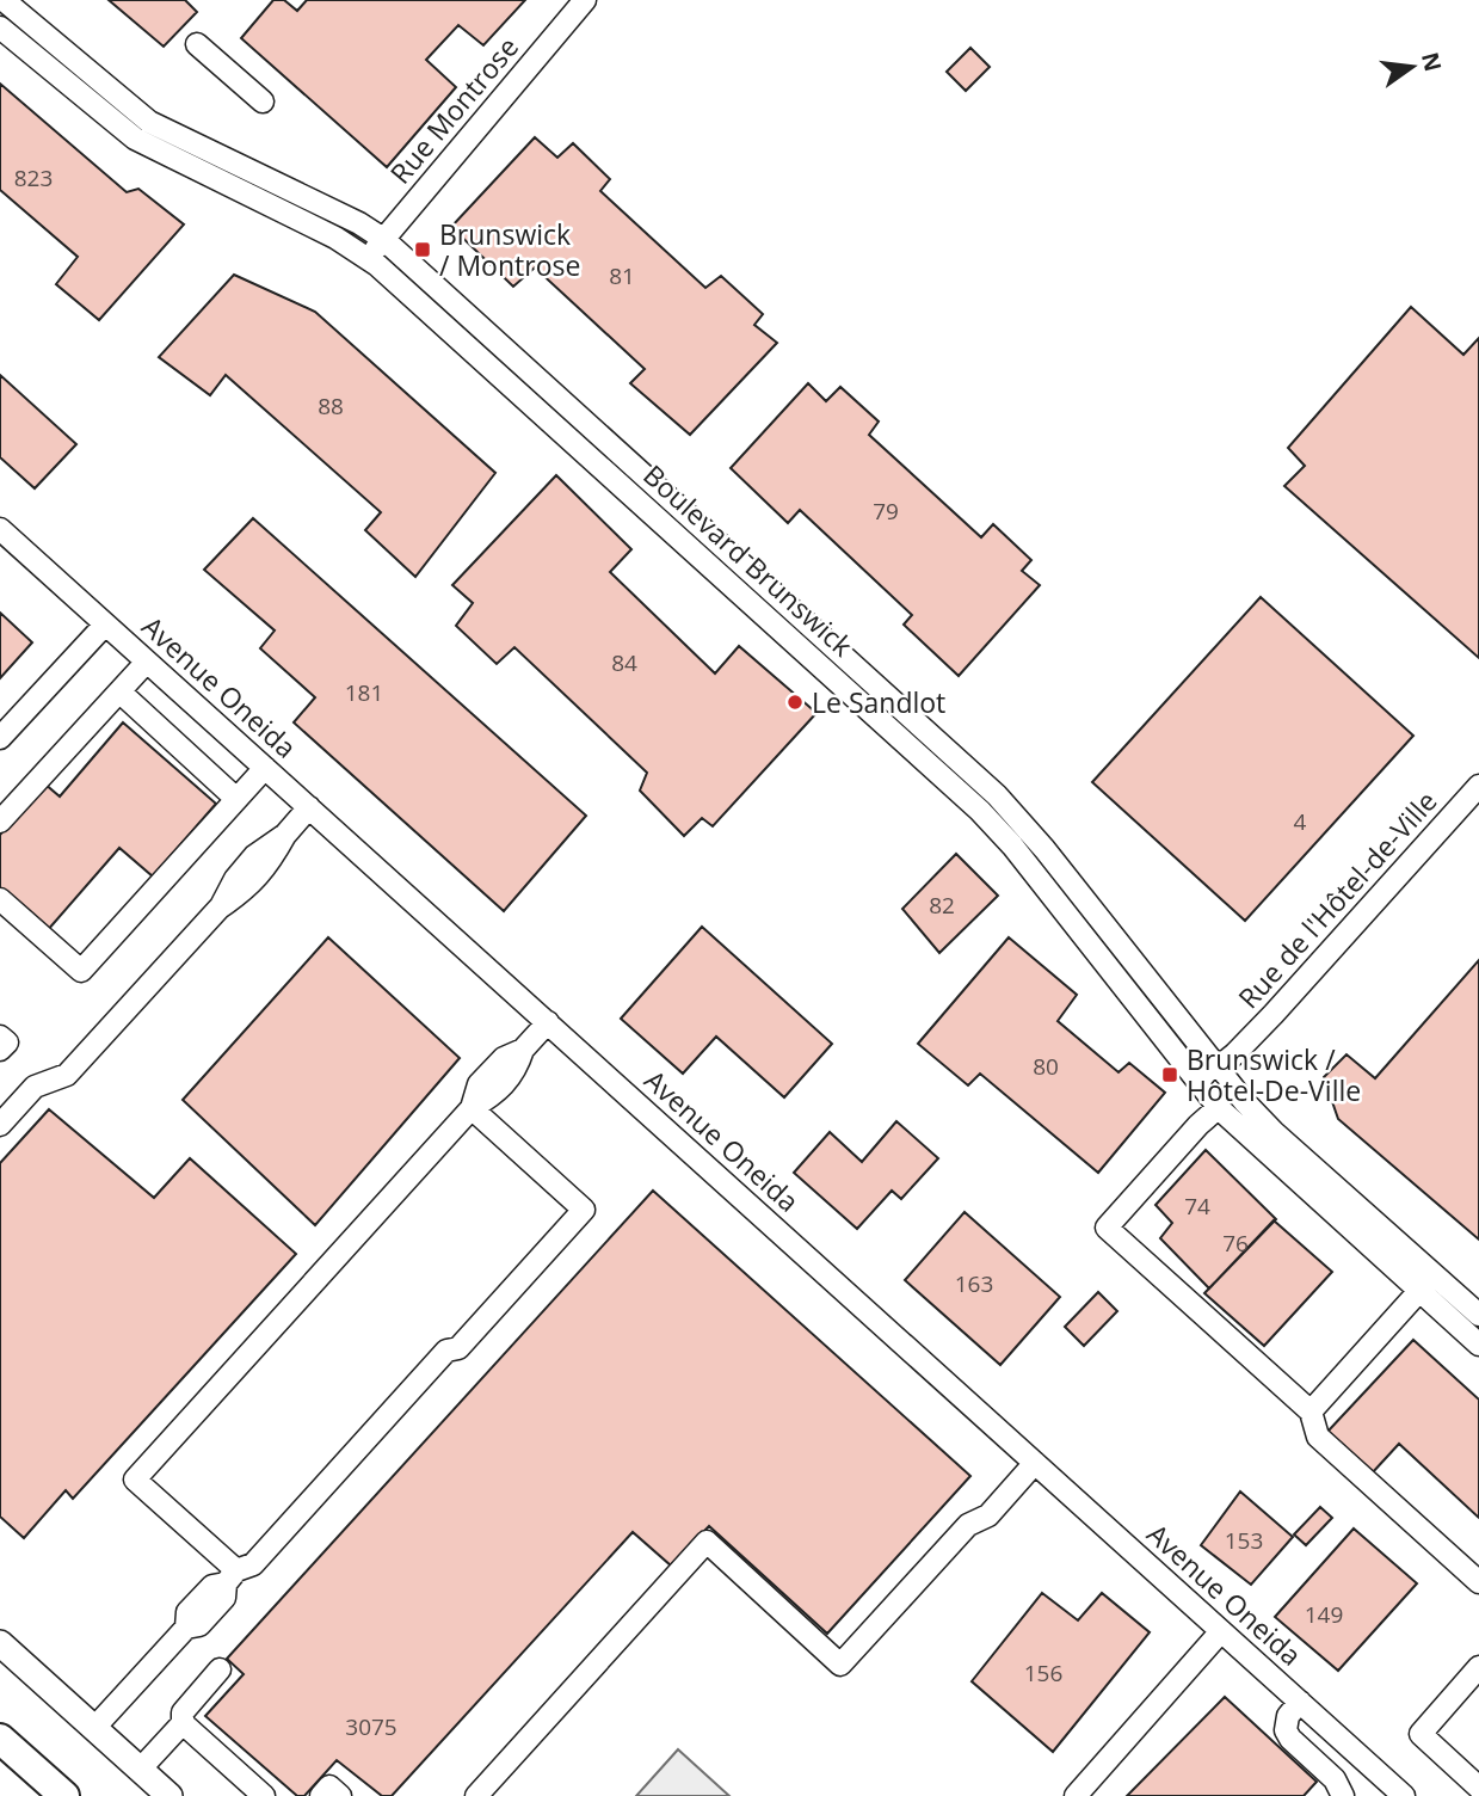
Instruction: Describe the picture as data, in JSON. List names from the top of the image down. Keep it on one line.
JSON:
{"streets":{"street":["Rue Montrose","Boulevard Brunswick","Avenue Oneida","Rue de l'Hôtel-de-Ville"]},"crossings":[["Rue Montrose","Boulevard Brunswick"],["Boulevard Brunswick","Rue de l'Hôtel-de-Ville"]],"places":{"transit":["Brunswick / Montrose","Brunswick / Hôtel-De-Ville"],"other":["Le Sandlot"]},"house_numbers":["823","81","88","79","84","181","4","82","80","74","76","163","153","149","156","3075"],"north":"right"}
